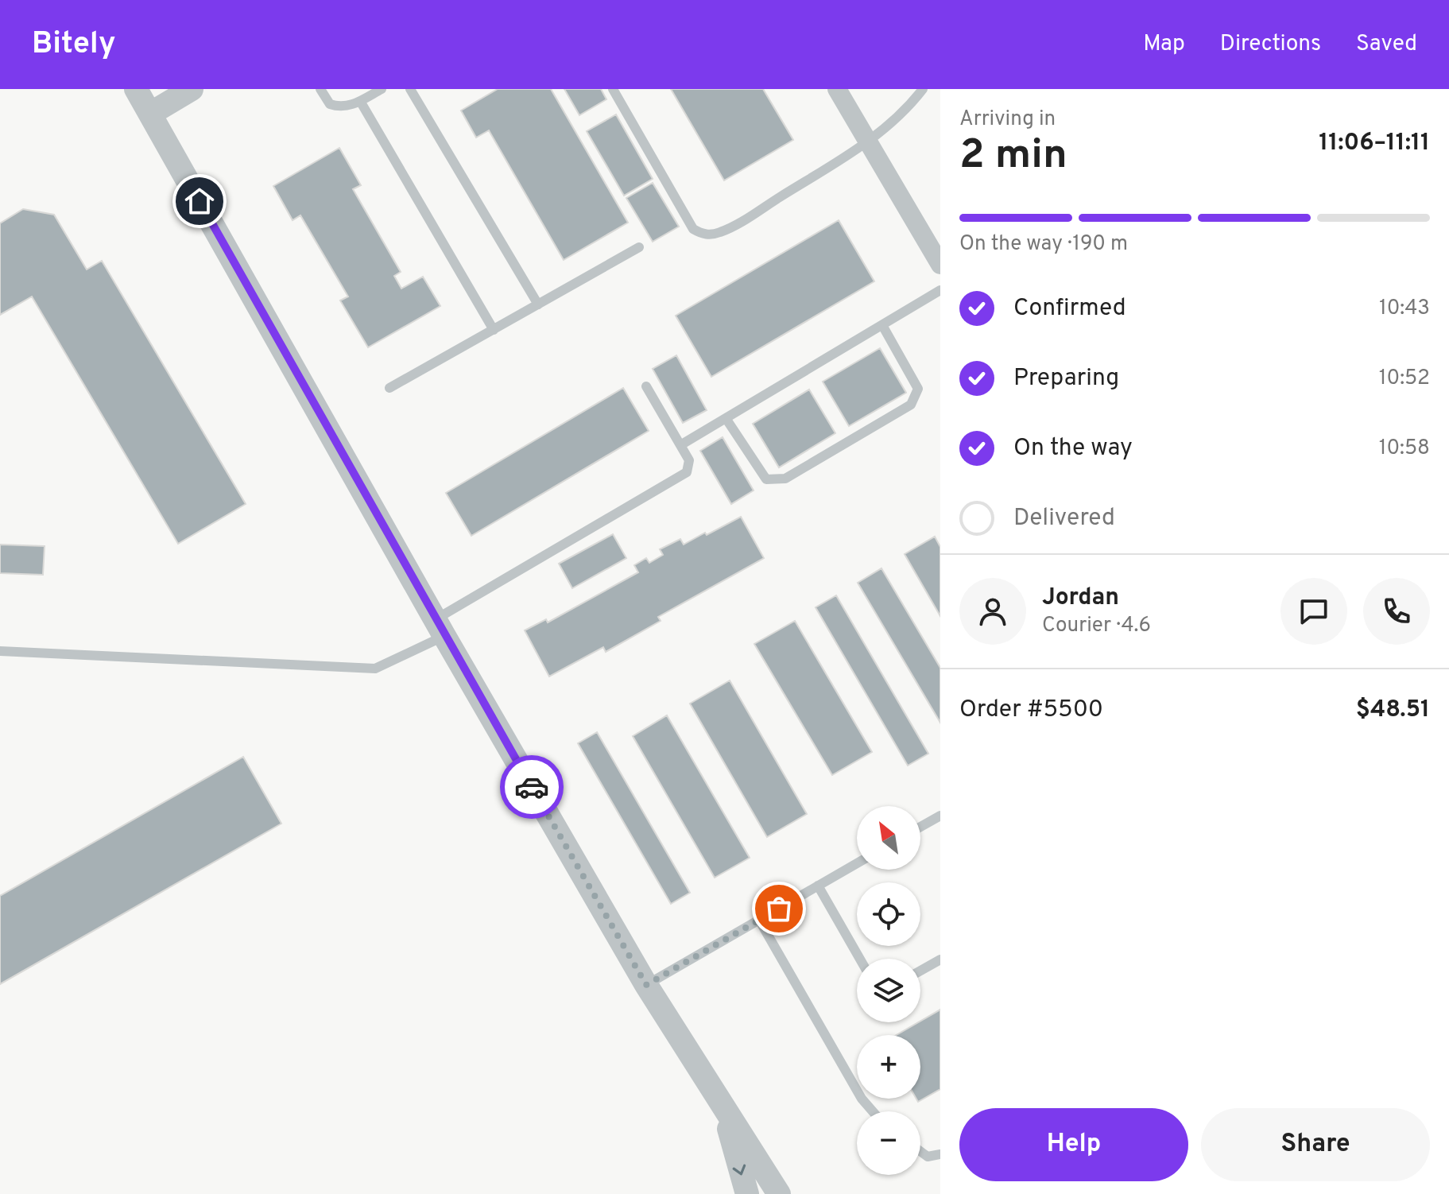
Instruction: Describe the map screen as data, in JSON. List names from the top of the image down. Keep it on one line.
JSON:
{"north":"top left","page":{"header":"Bitely","nav":["Map","Directions","Saved"],"heading":["2 min","Arriving in","11:06–11:11"],"panel":["Jordan","Courier · 4.6","Order #5500","$48.51"],"bar":"On the way · 190 m","list":[["Confirmed","10:43"],["Preparing","10:52"],["On the way","10:58"],"Delivered"],"map_buttons":["+","−"],"buttons":["Help","Share"]}}
